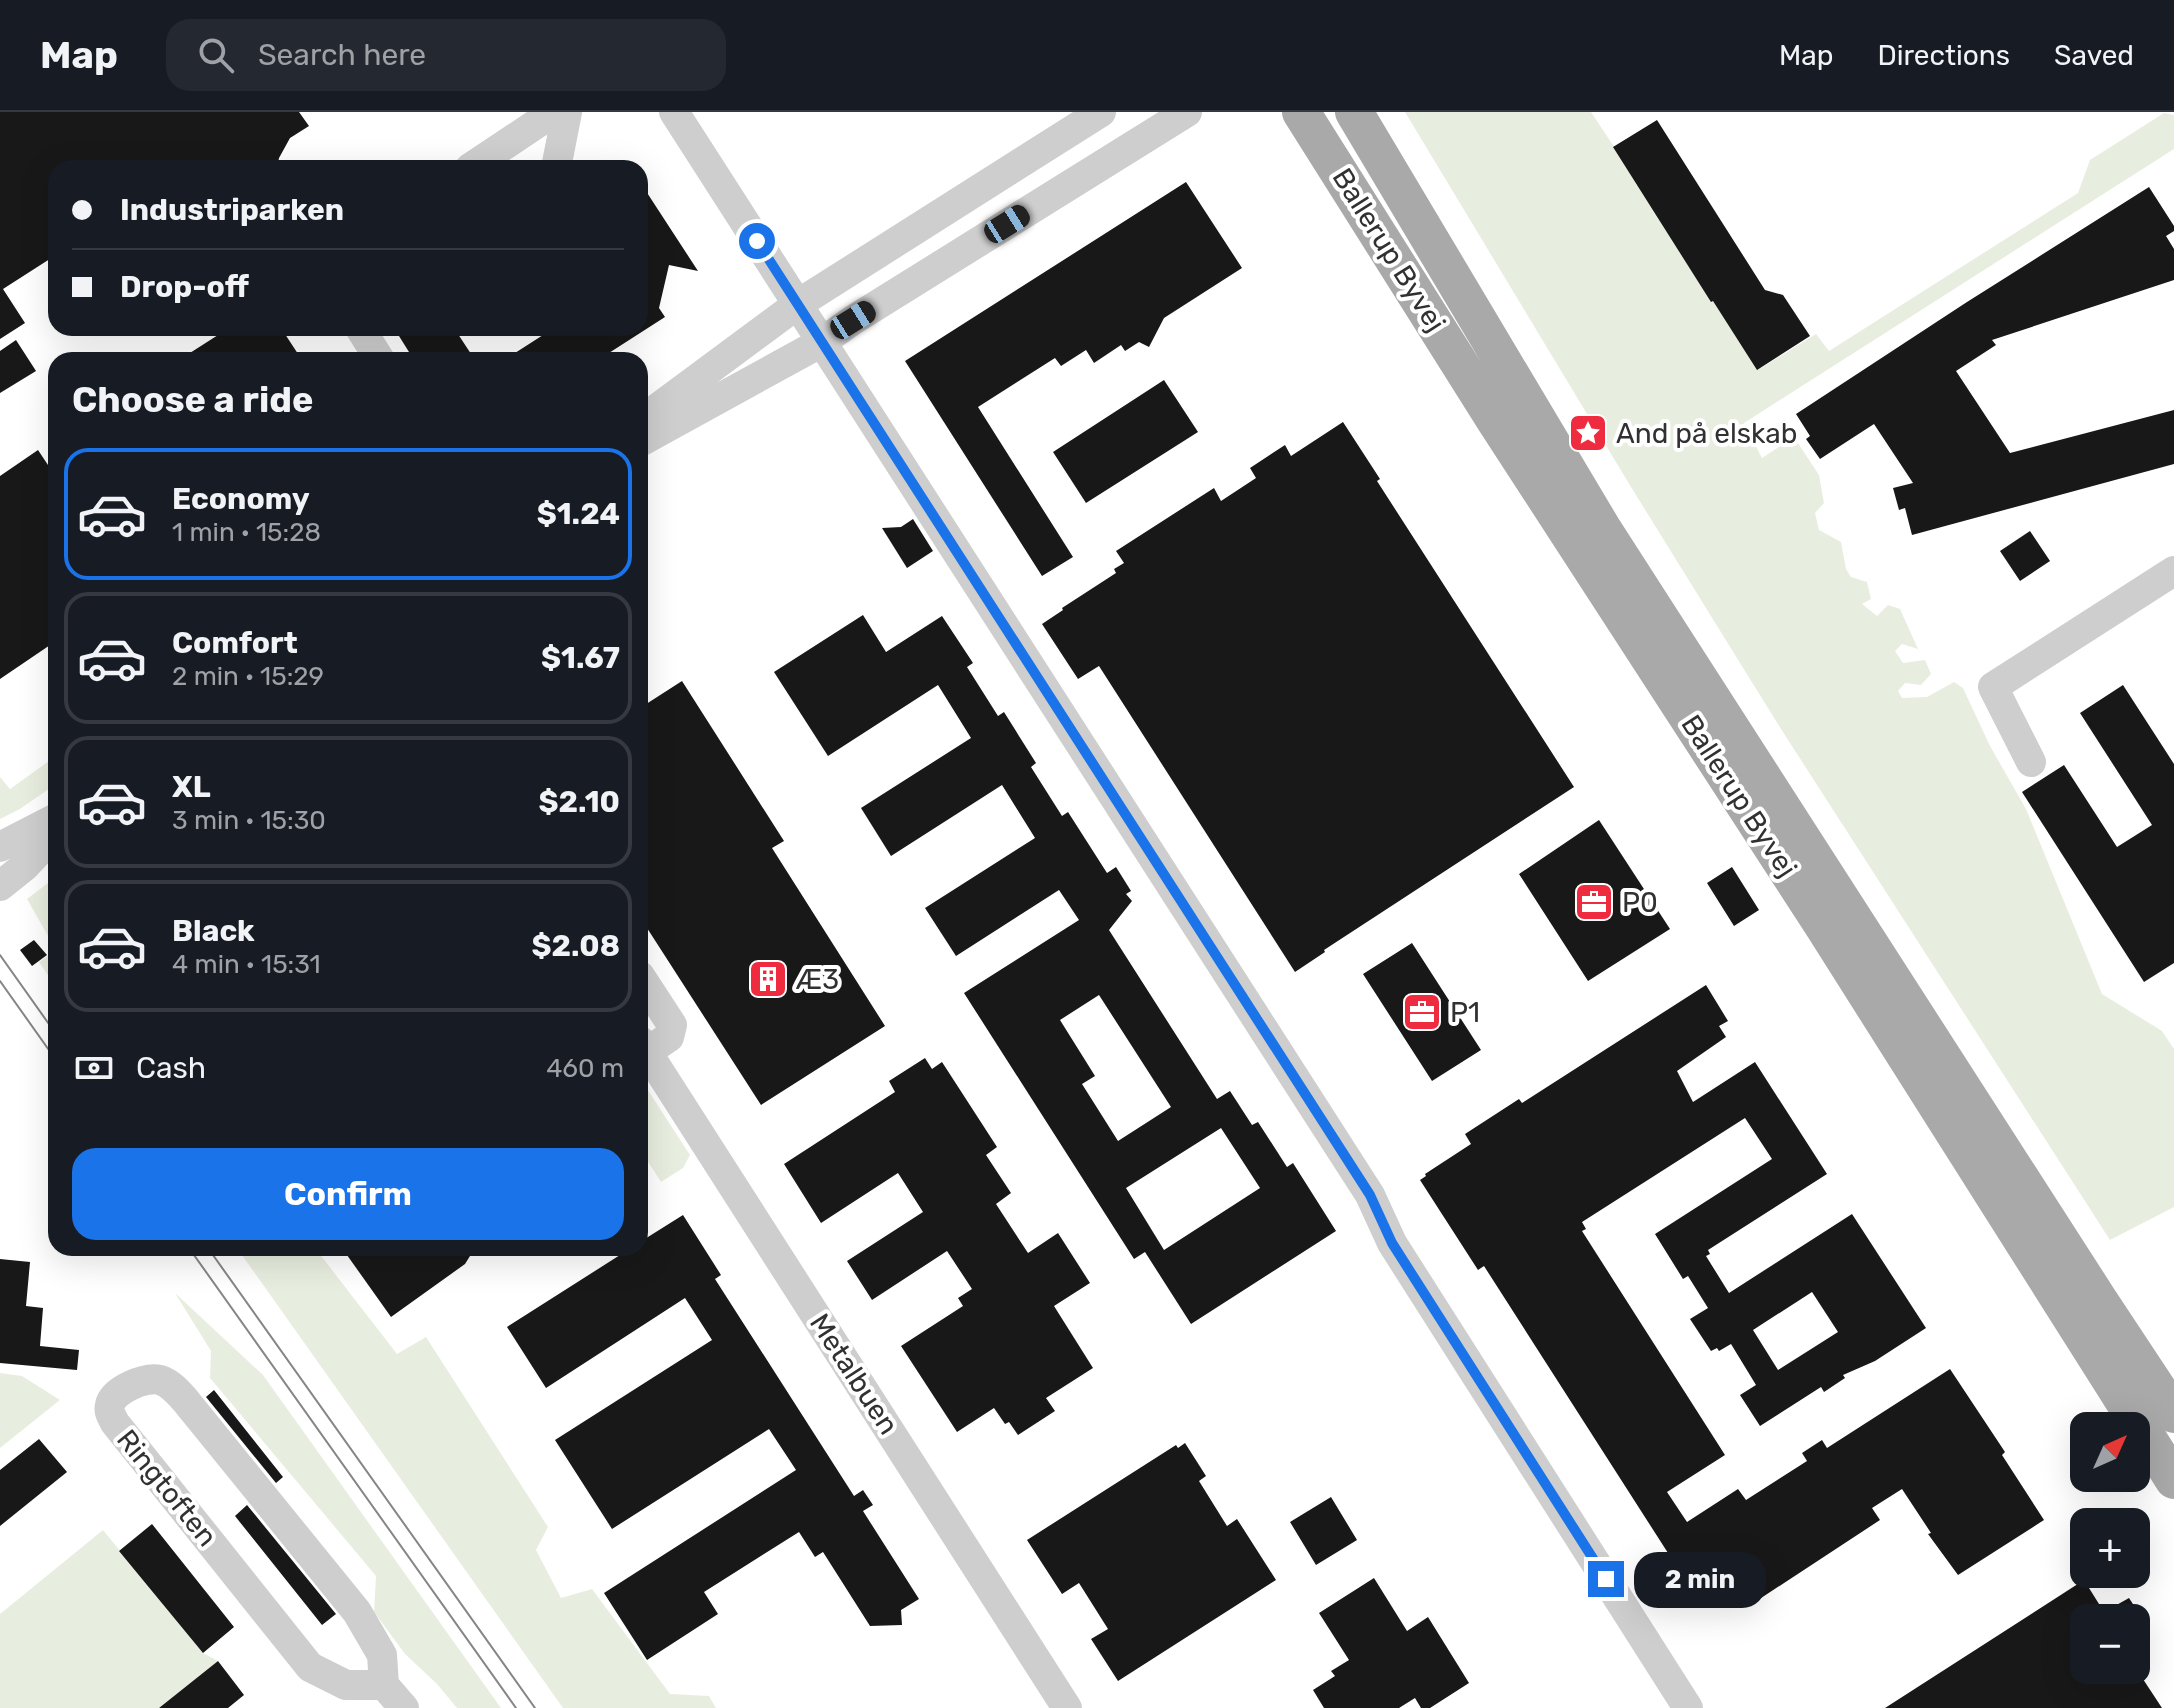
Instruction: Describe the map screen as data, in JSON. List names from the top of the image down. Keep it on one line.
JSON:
{"streets":{"main road":["Ballerup Byvej"],"street":["Metalbuen","Ringtoften"]},"places":{"place":["And på elskab"],"office":["P0","P1"],"building":["Æ3"]},"north":"top right","page":{"header":"Map","search":"Search here","nav":["Map","Directions","Saved"],"banner":["Industriparken","Drop-off"],"heading":"Choose a ride","list":[{"name":"Economy","note":"1 min · 15:28","value":"$1.24"},{"name":"Comfort","note":"2 min · 15:29","value":"$1.67"},{"name":"XL","note":"3 min · 15:30","value":"$2.10"},{"name":"Black","note":"4 min · 15:31","value":"$2.08"}],"pay":["Cash","460 m"],"buttons":"Confirm","map_buttons":["+","−"],"bubble":"2 min"}}
